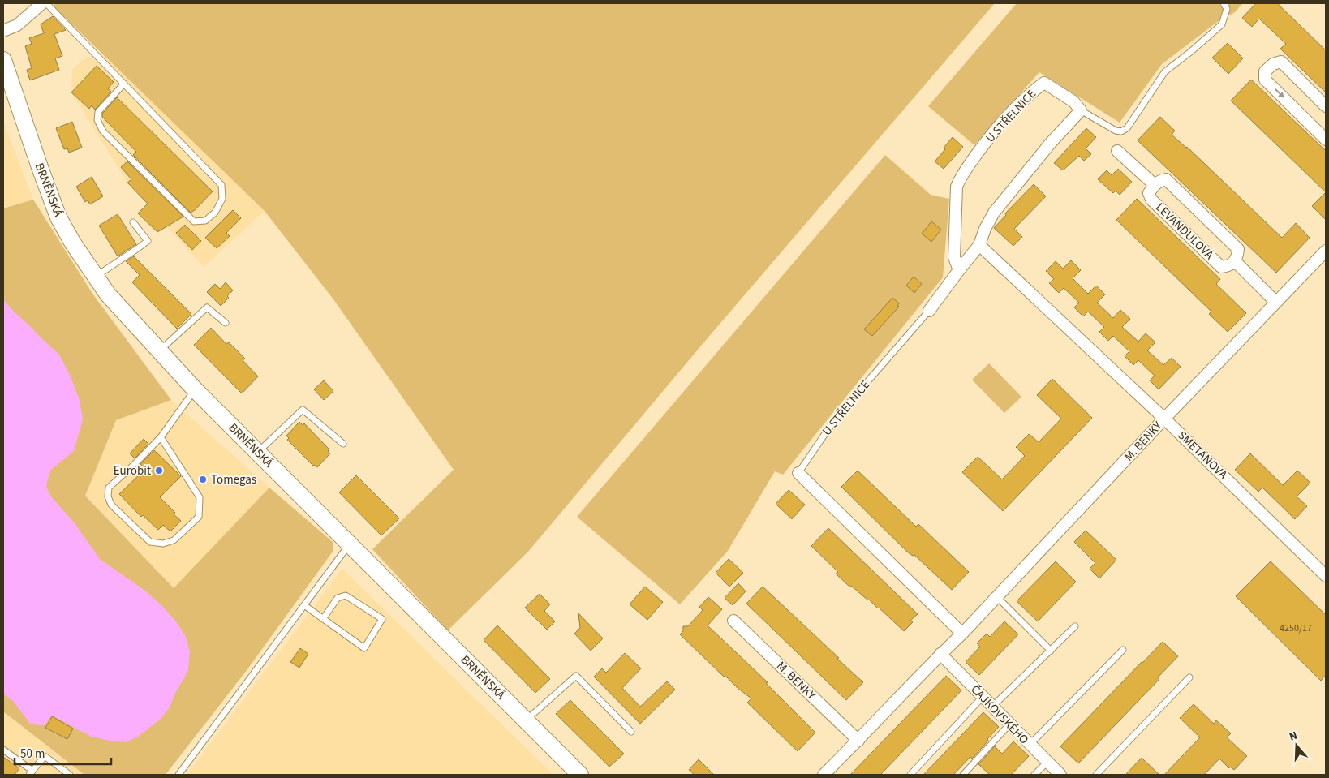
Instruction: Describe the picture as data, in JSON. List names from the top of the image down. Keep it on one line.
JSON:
{"streets":{"main road":["BRNĚNSKÁ"],"street":["U STŘELNICE","LEVANDULOVÁ","M. BENKY","SMETANOVA","ČAJKOVSKÉHO"]},"crossings":[["U STŘELNICE","SMETANOVA"],["M. BENKY","SMETANOVA"],["M. BENKY","ČAJKOVSKÉHO"]],"places":["Eurobit","Tomegas"],"house_numbers":["4250/17"],"scale_bar":"50 m","north":"top"}
